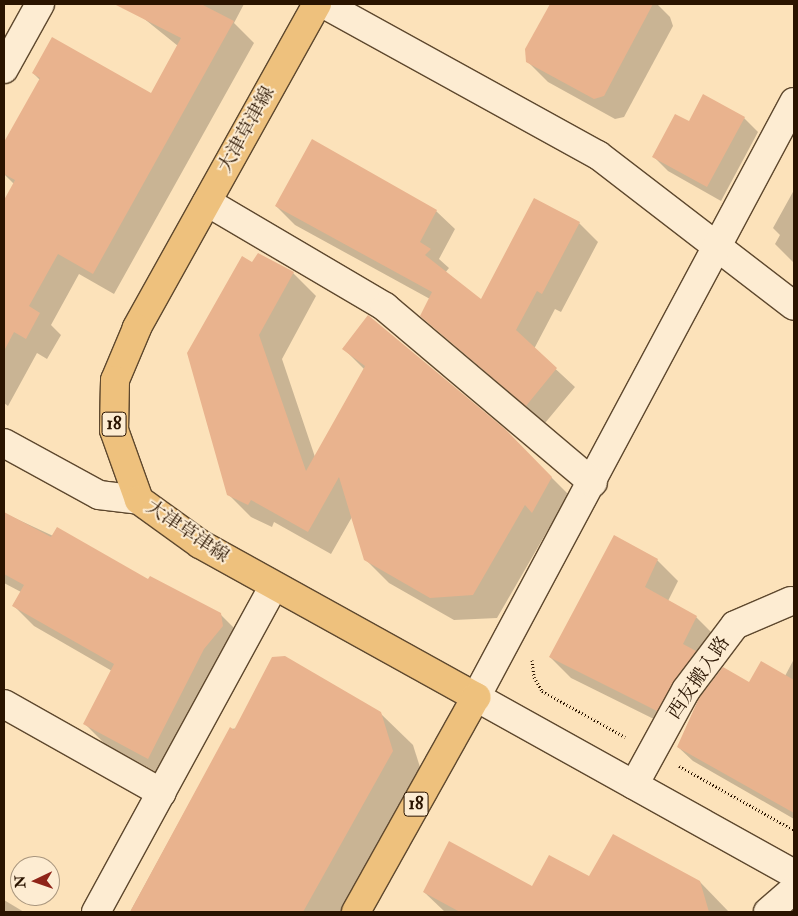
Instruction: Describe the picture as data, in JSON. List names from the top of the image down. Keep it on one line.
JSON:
{"streets":{"main road":["大津草津線","18"],"street":["西友搬入路"]},"crossings":[["大津草津線","18"]],"north":"left"}
